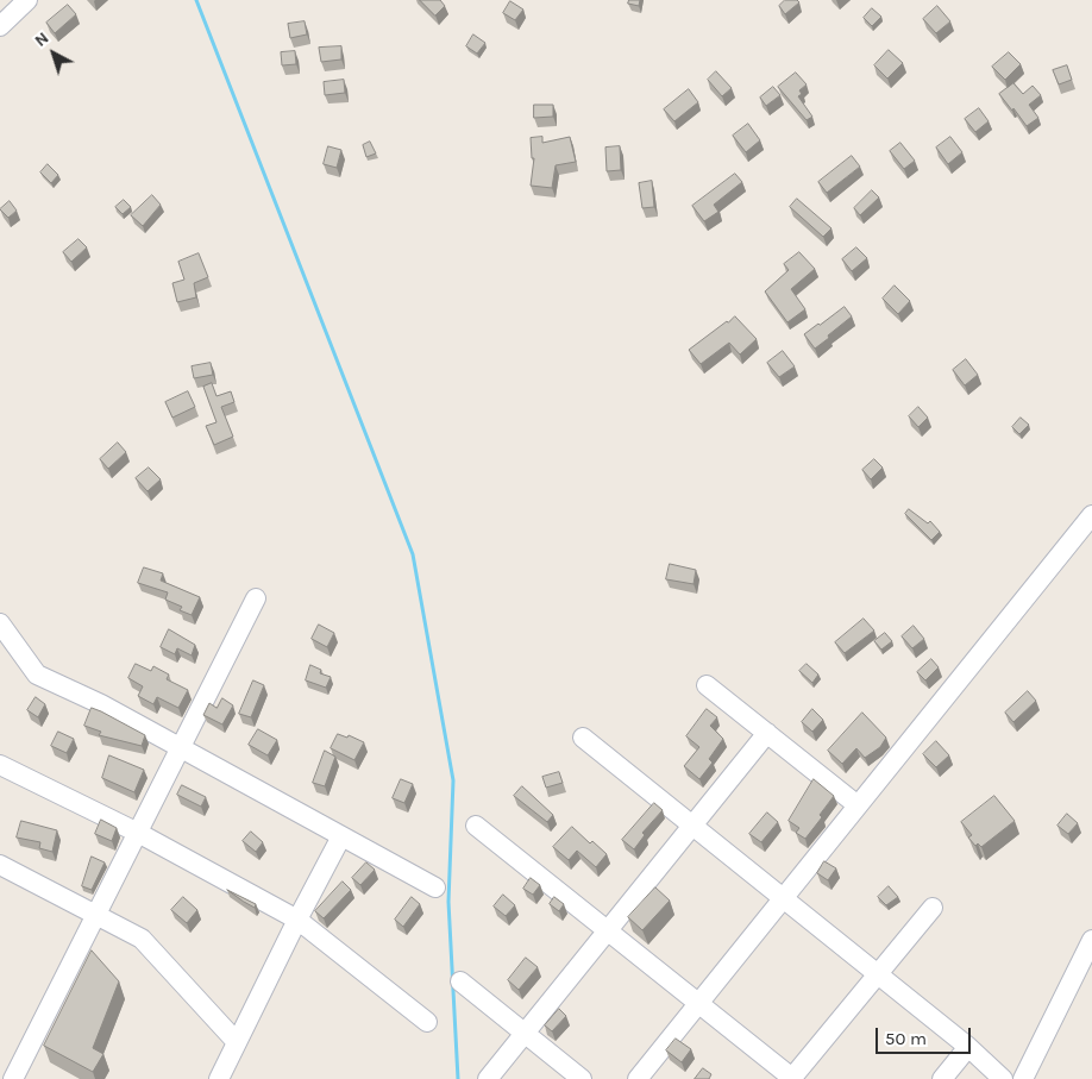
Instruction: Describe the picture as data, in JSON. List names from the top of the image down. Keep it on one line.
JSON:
{"scale_bar":"50 m","north":"top left"}
